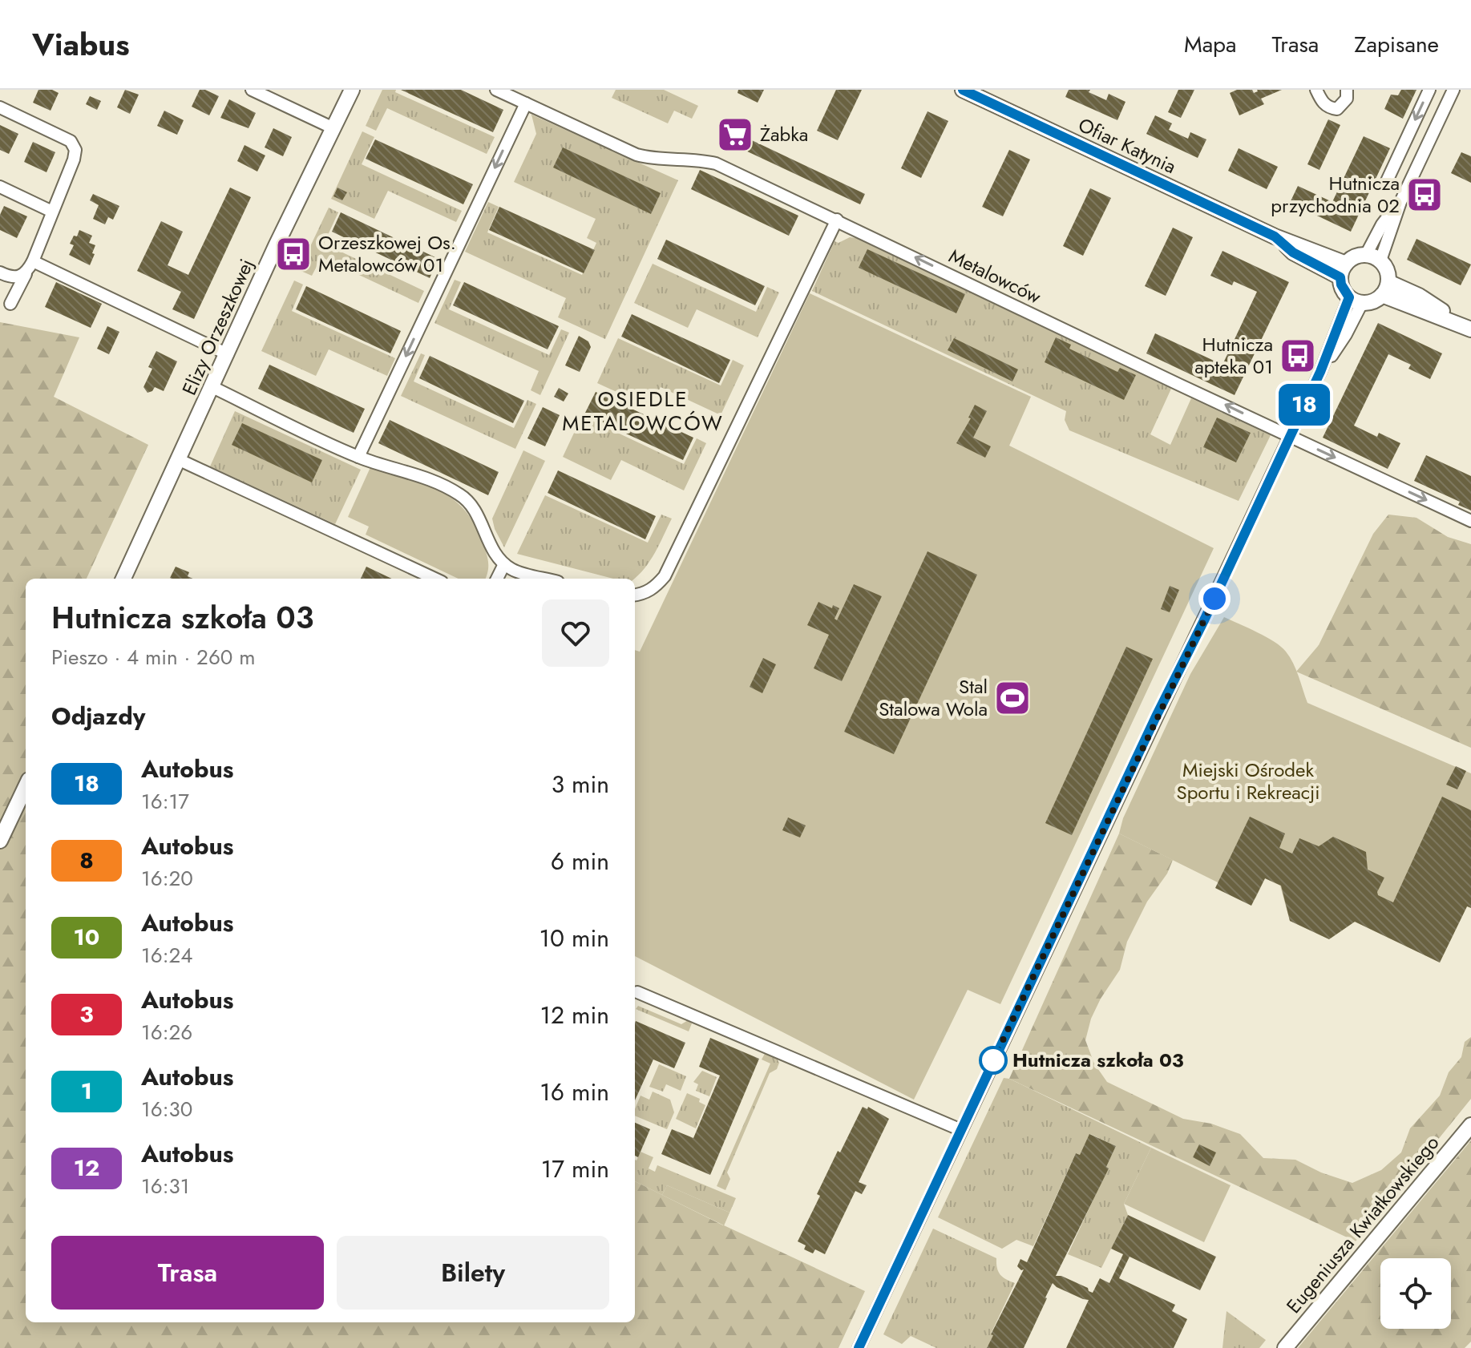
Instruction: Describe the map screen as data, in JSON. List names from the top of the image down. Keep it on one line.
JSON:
{"streets":{"street":["Ofiar Katynia","Metalowców","Elizy Orzeszkowej","Eugeniusza Kwiatkowskiego"]},"districts":["OSIEDLE METALOWCÓW"],"parks":["Miejski Ośrodek Sportu i Rekreacji"],"places":{"supermarket":["Żabka"],"bus stop":["Hutnicza przychodnia 02","Orzeszkowej Os. Metalowców 01","Hutnicza apteka 01"],"sports":["Stal Stalowa Wola"],"other":["Hutnicza szkoła 03"]},"lines":["bus line 18"],"page":{"header":"Viabus","nav":["Mapa","Trasa","Zapisane"],"on_map":"18","heading":[["Hutnicza szkoła 03","Pieszo · 4 min · 260 m"],"Odjazdy"],"list":[{"mark":"18","name":"Autobus","note":"16:17","value":"3 min"},{"mark":"8","name":"Autobus","note":"16:20","value":"6 min"},{"mark":"10","name":"Autobus","note":"16:24","value":"10 min"},{"mark":"3","name":"Autobus","note":"16:26","value":"12 min"},{"mark":"1","name":"Autobus","note":"16:30","value":"16 min"},{"mark":"12","name":"Autobus","note":"16:31","value":"17 min"}],"buttons":["Trasa","Bilety"]}}
